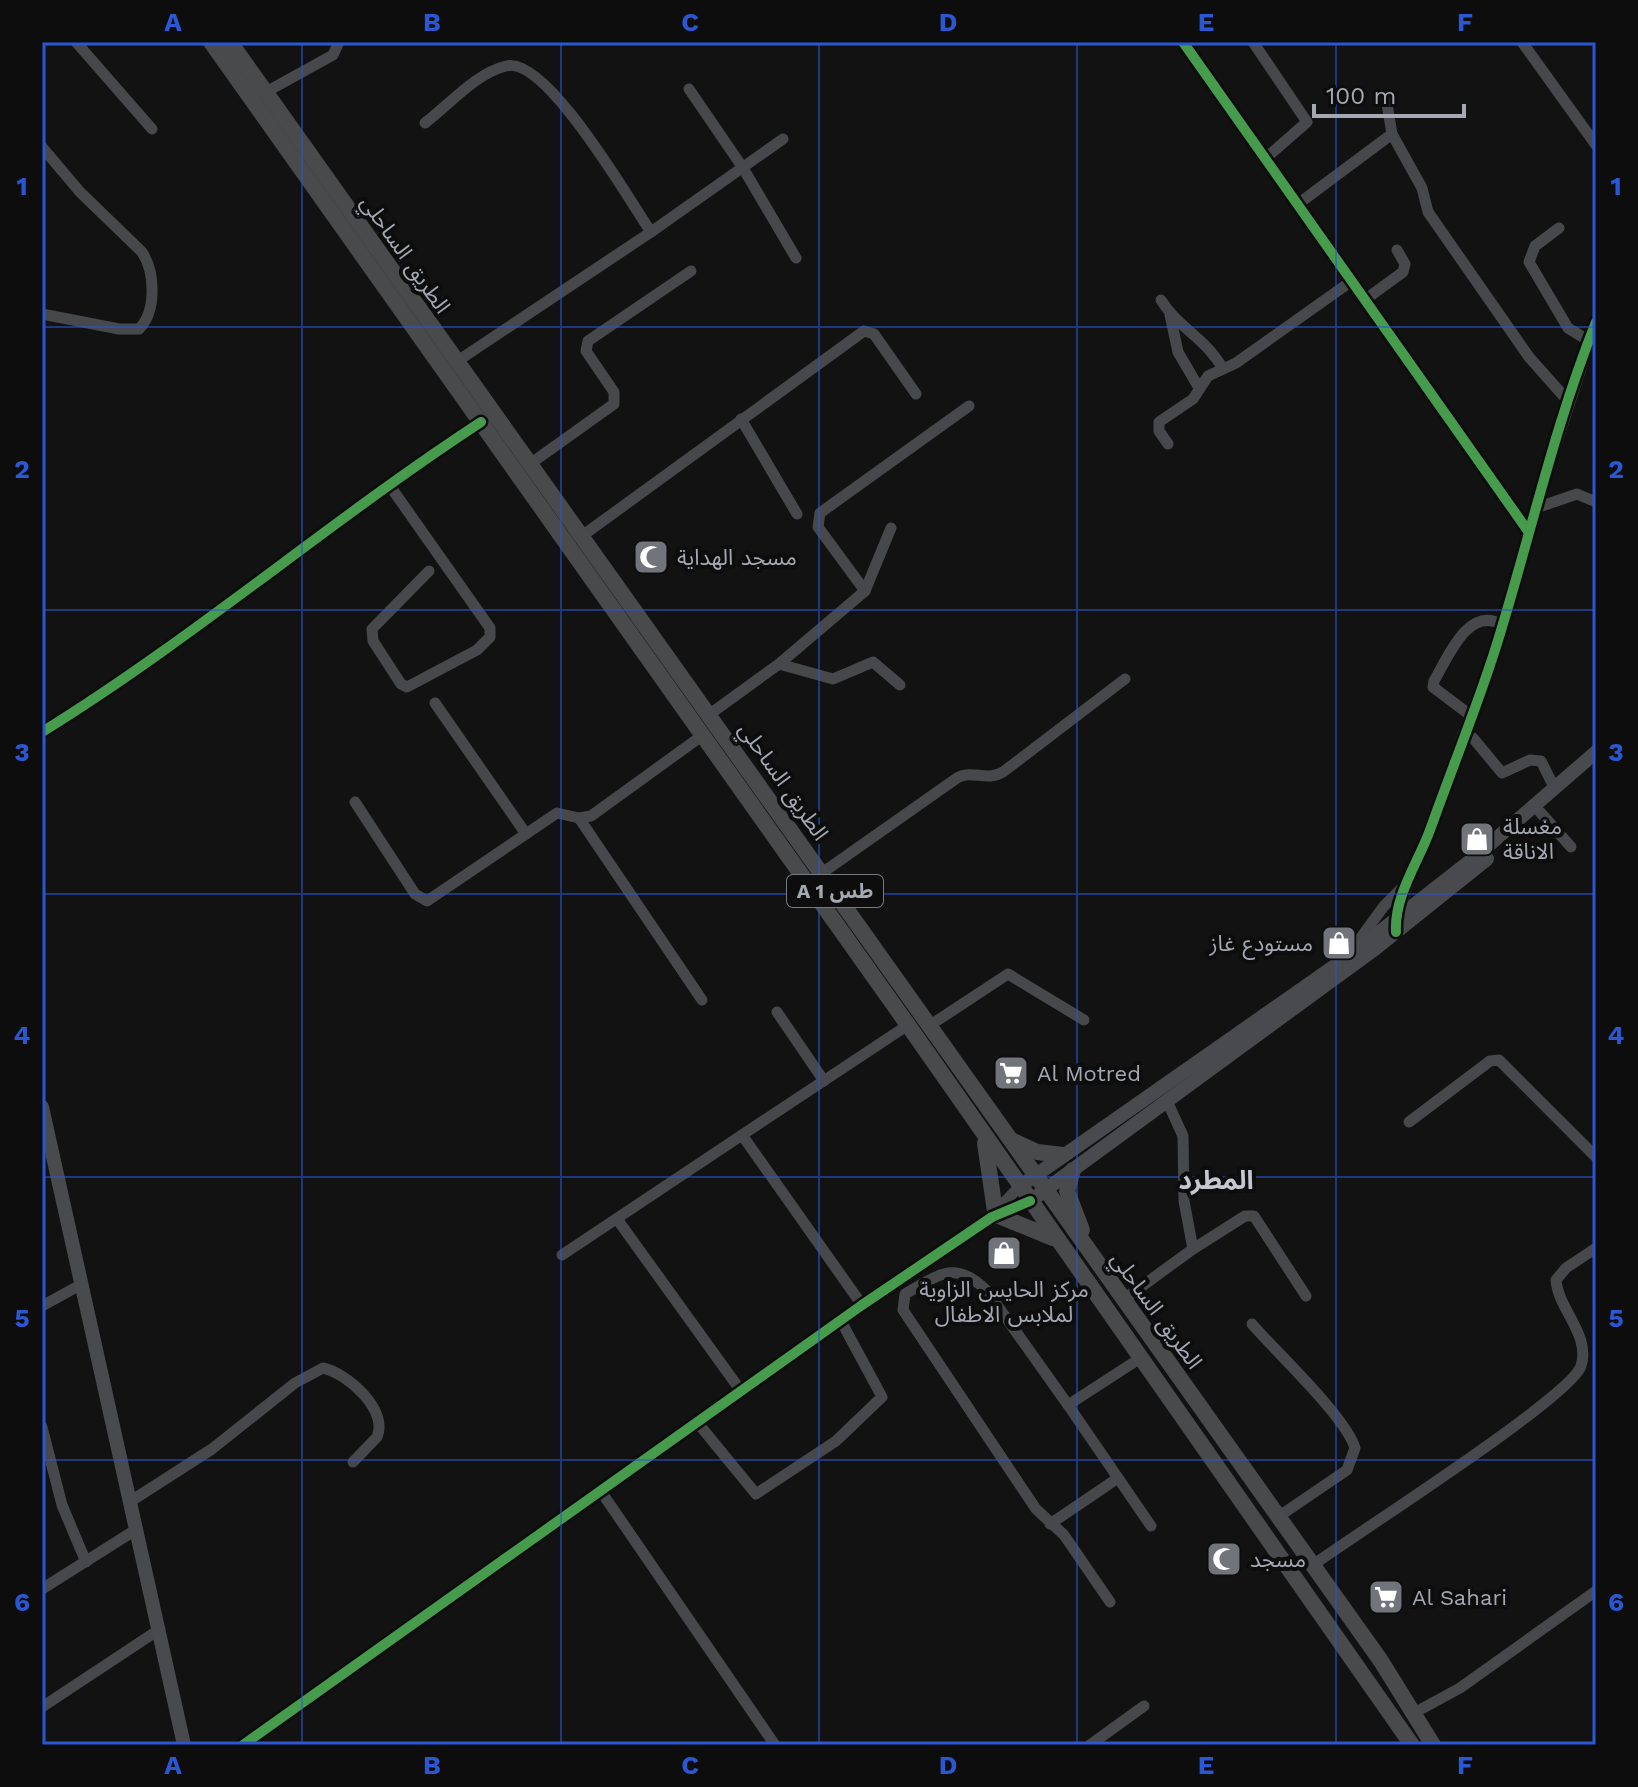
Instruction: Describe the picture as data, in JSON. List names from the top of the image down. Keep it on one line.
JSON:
{"streets":{"highway":["الطريق الساحلي","A 1 طس"]},"districts":["المطرد"],"places":{"mosque":["مسجد الهداية","مسجد"],"shop":["مغسلة الاناقة","مستودع غاز","مركز الحايس الزاوية لملابس الاطفال"],"supermarket":["Al Motred","Al Sahari"]},"scale_bar":"100 m","grid":{"columns":["A","B","C","D","E","F"],"rows":["1","2","3","4","5","6"]}}
